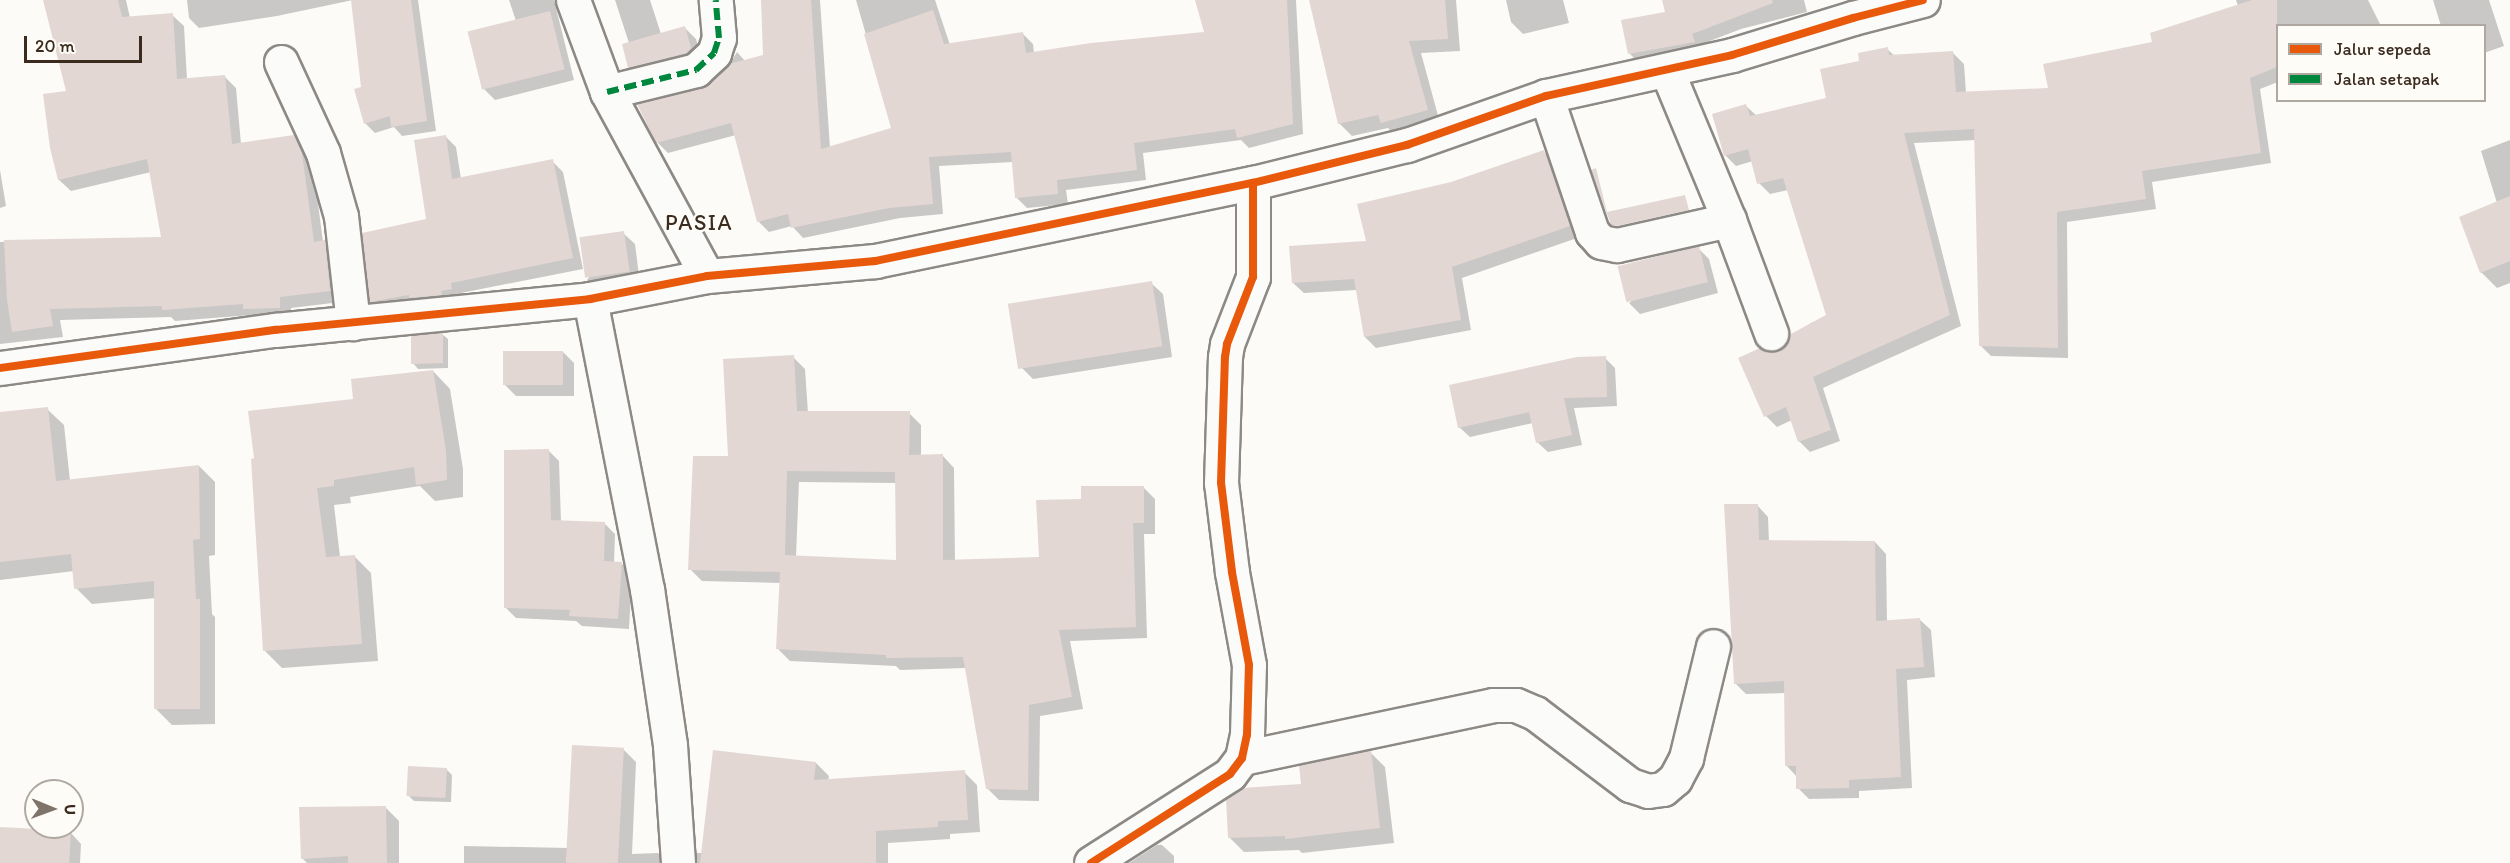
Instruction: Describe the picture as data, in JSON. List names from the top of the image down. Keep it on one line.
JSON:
{"districts":["PASIA"],"legend":["Jalur sepeda","Jalan setapak"],"scale_bar":"20 m","north":"right"}
